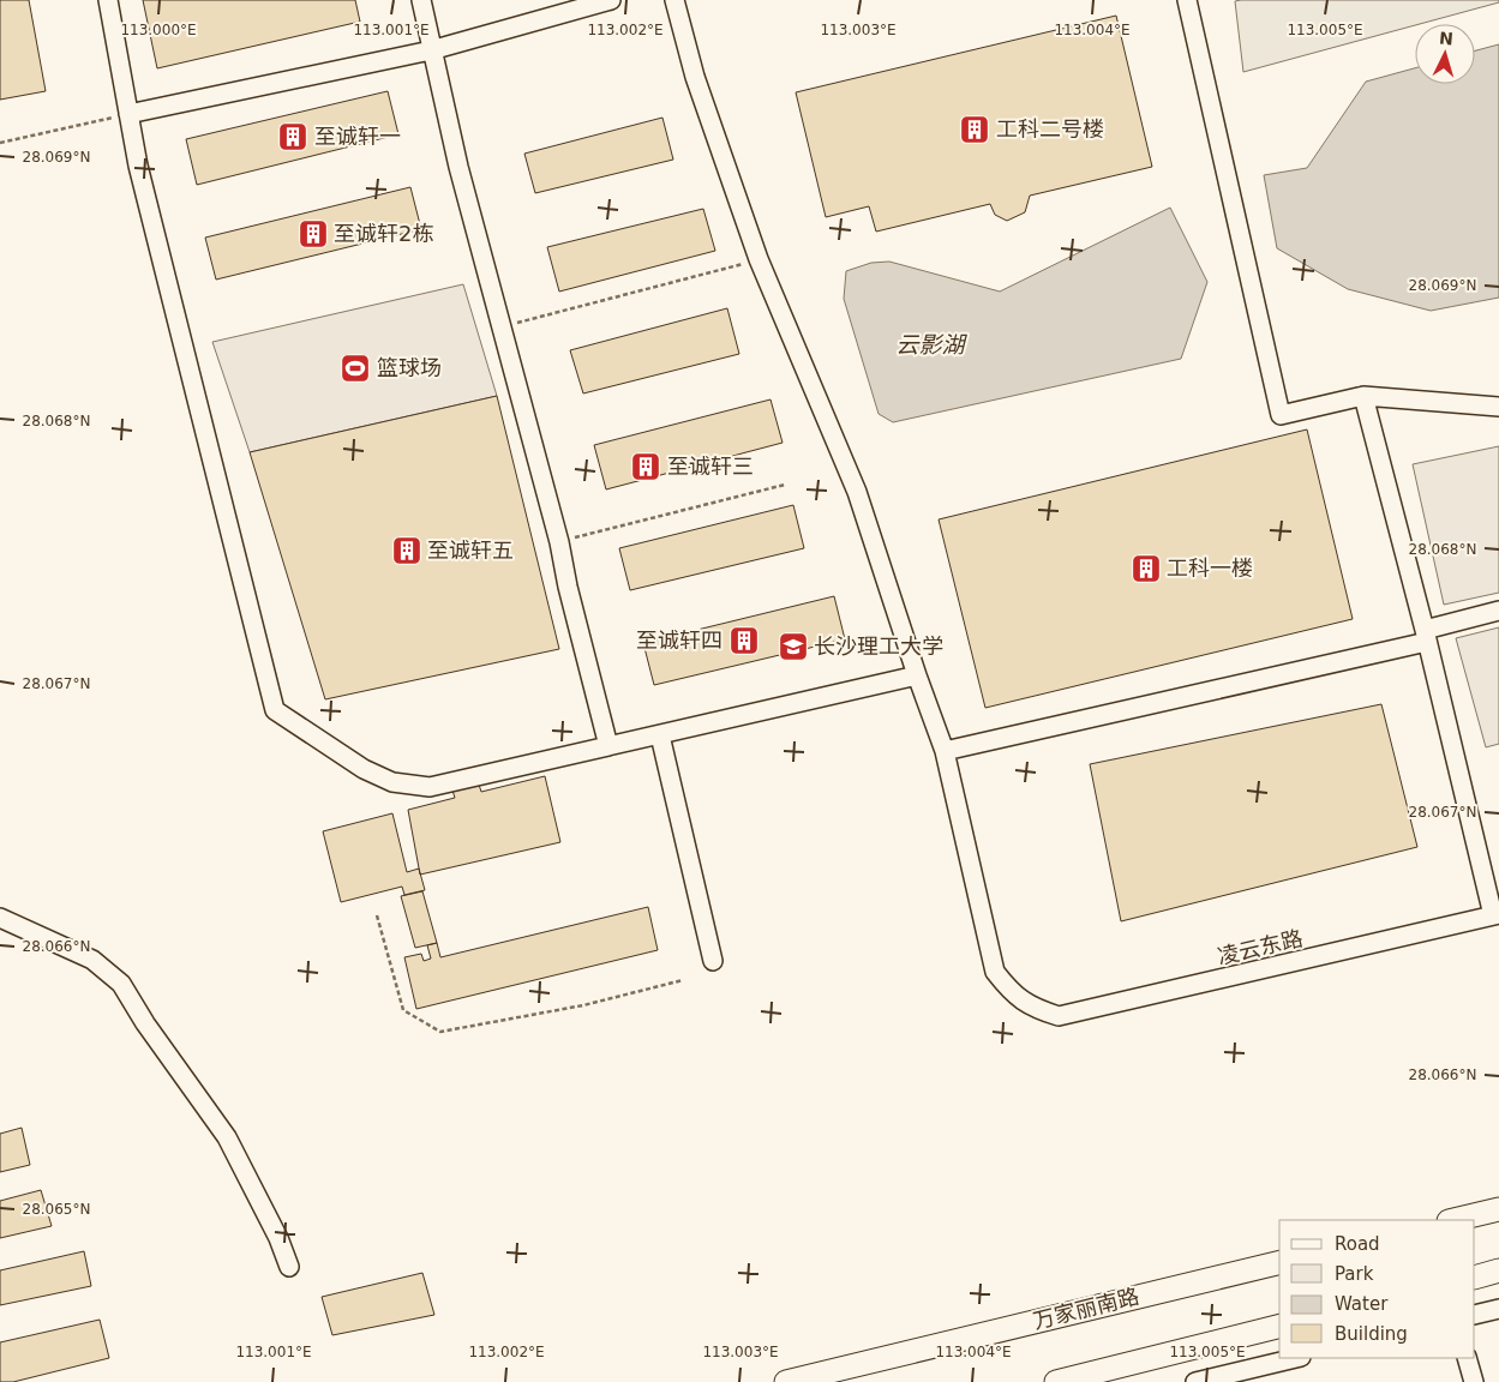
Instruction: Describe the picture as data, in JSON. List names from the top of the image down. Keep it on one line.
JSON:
{"streets":{"main road":["万家丽南路"],"street":["凌云东路"]},"water":["云影湖"],"places":{"building":["工科二号楼","至诚轩一","至诚轩2栋","至诚轩三","至诚轩五","工科一楼","至诚轩四"],"sports":["篮球场"],"school or university":["长沙理工大学"]},"legend":["Road","Park","Water","Building"],"north":"top","coordinates":["113.000°E","113.001°E","113.002°E","113.003°E","113.004°E","113.005°E","28.069°N","28.068°N","28.067°N","28.066°N","28.065°N"]}
